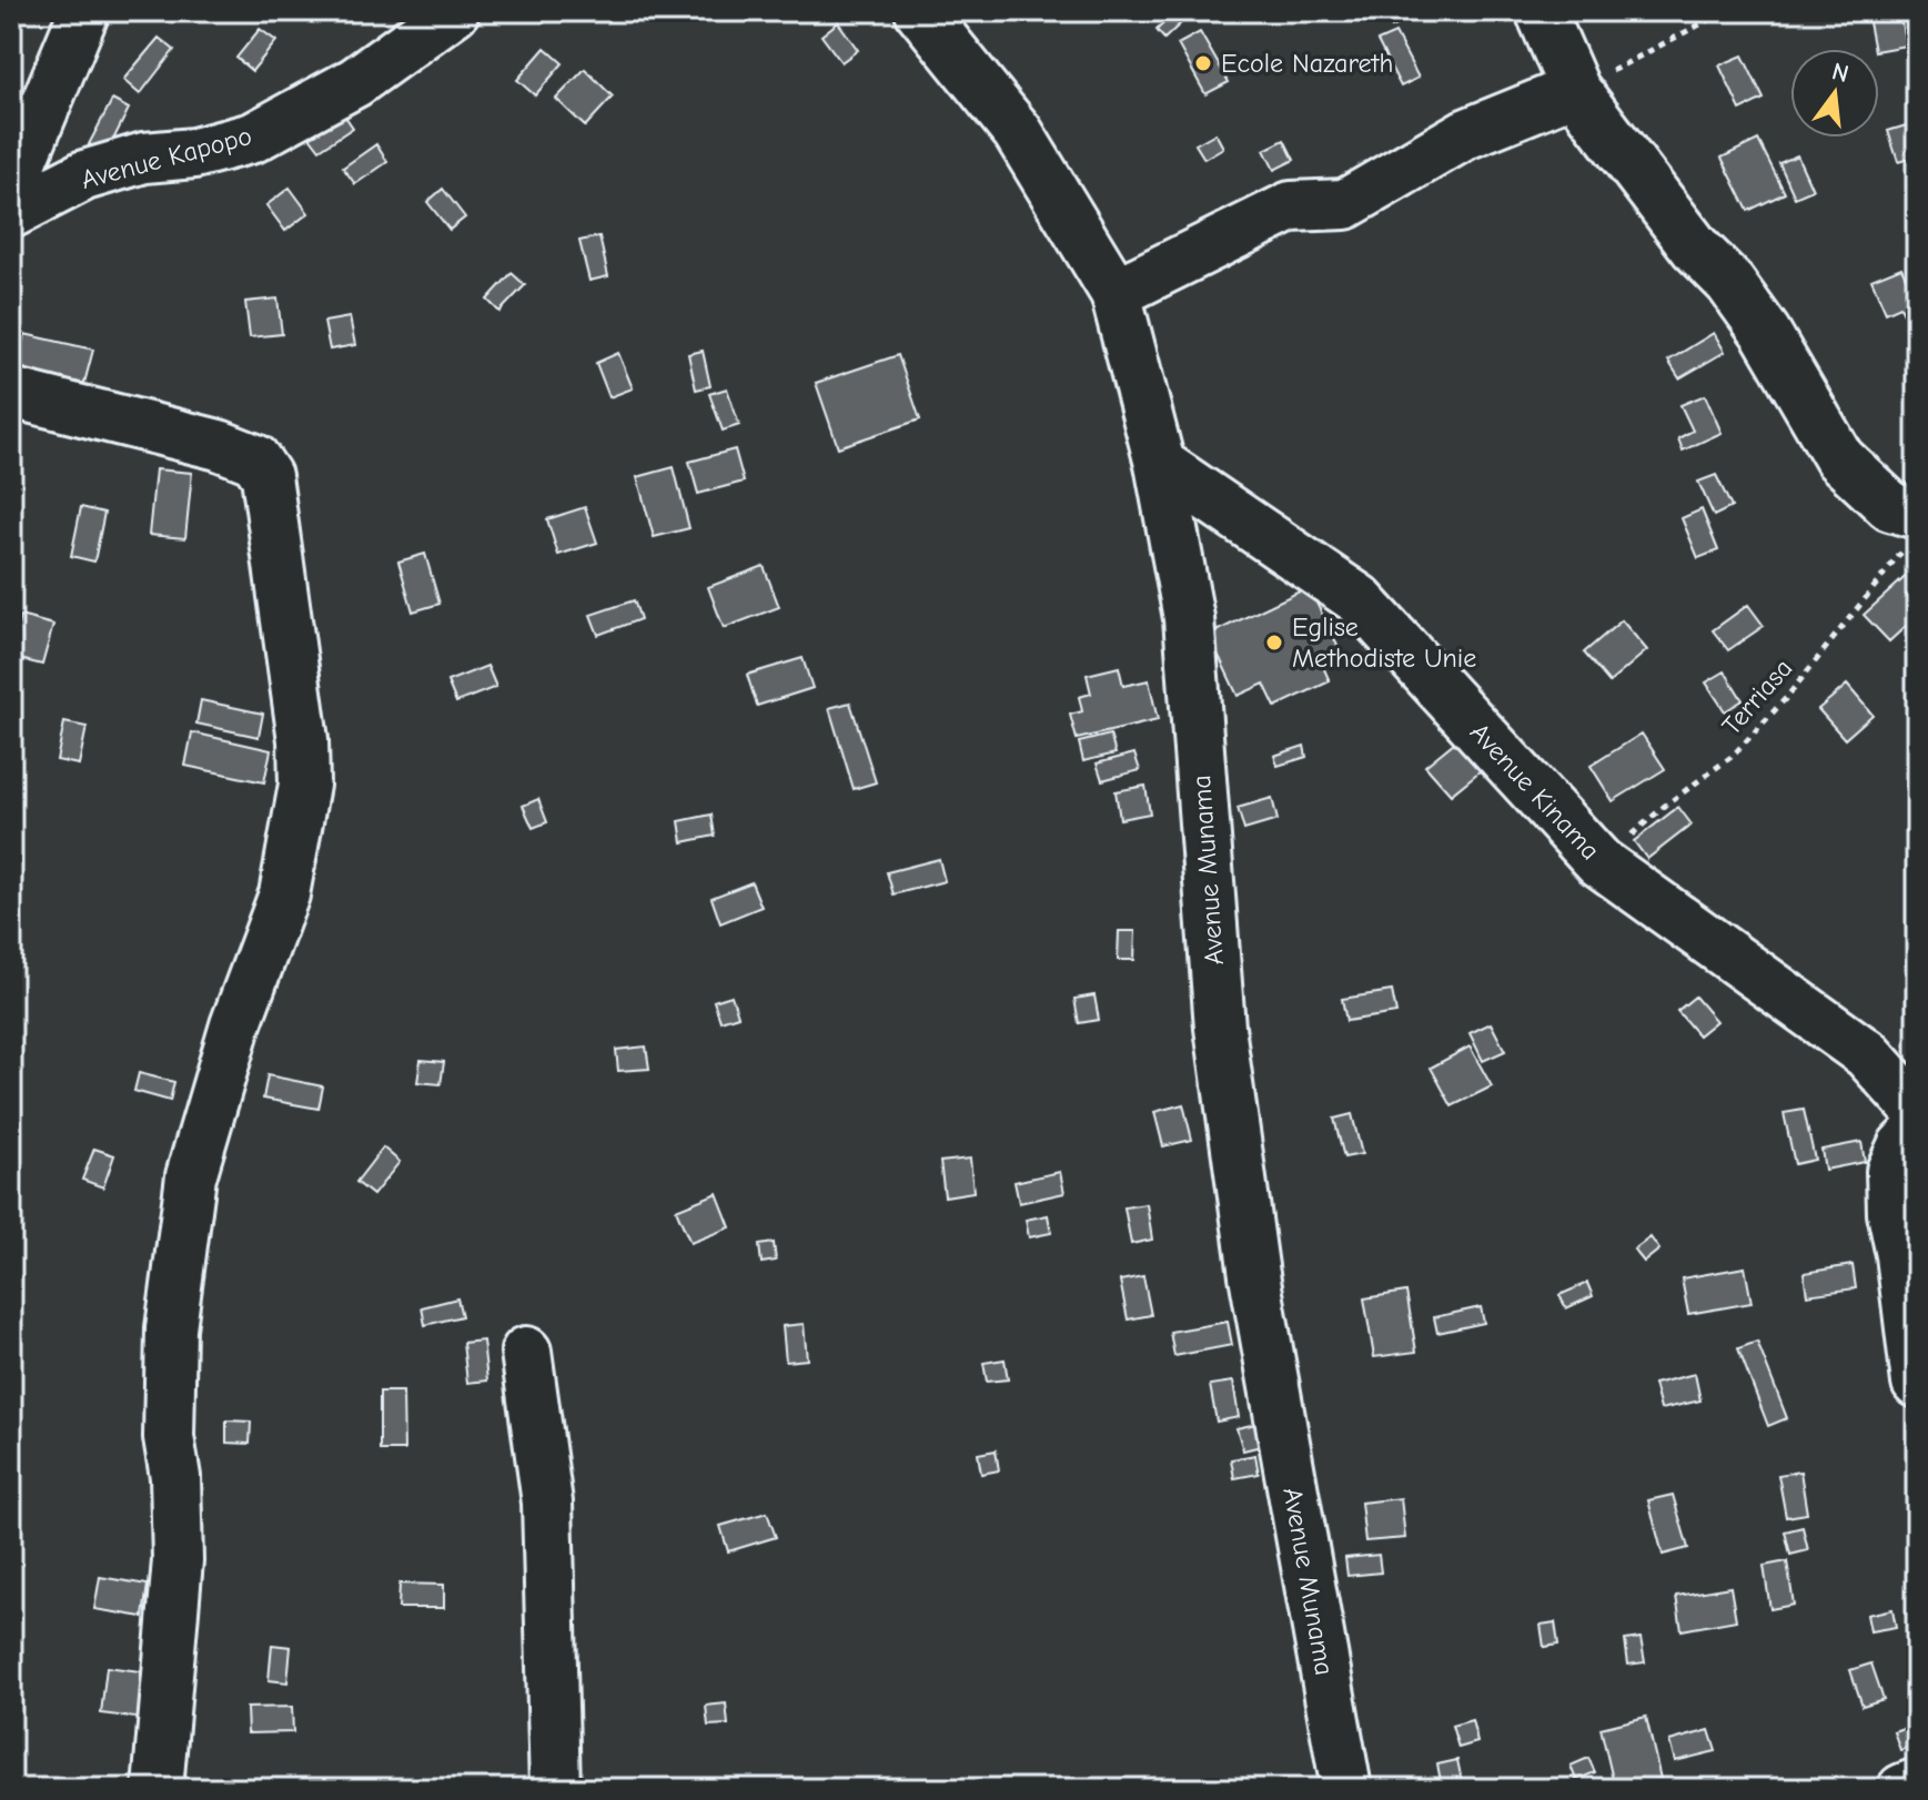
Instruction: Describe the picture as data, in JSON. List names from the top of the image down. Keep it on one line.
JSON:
{"streets":{"street":["Avenue Kapopo","Avenue Kinama","Avenue Munama"],"path":["Terriasa"]},"crossings":[["Terriasa","Avenue Kinama"],["Avenue Kinama","Avenue Munama"]],"places":["Ecole Nazareth","Eglise Methodiste Unie"],"north":"top"}
